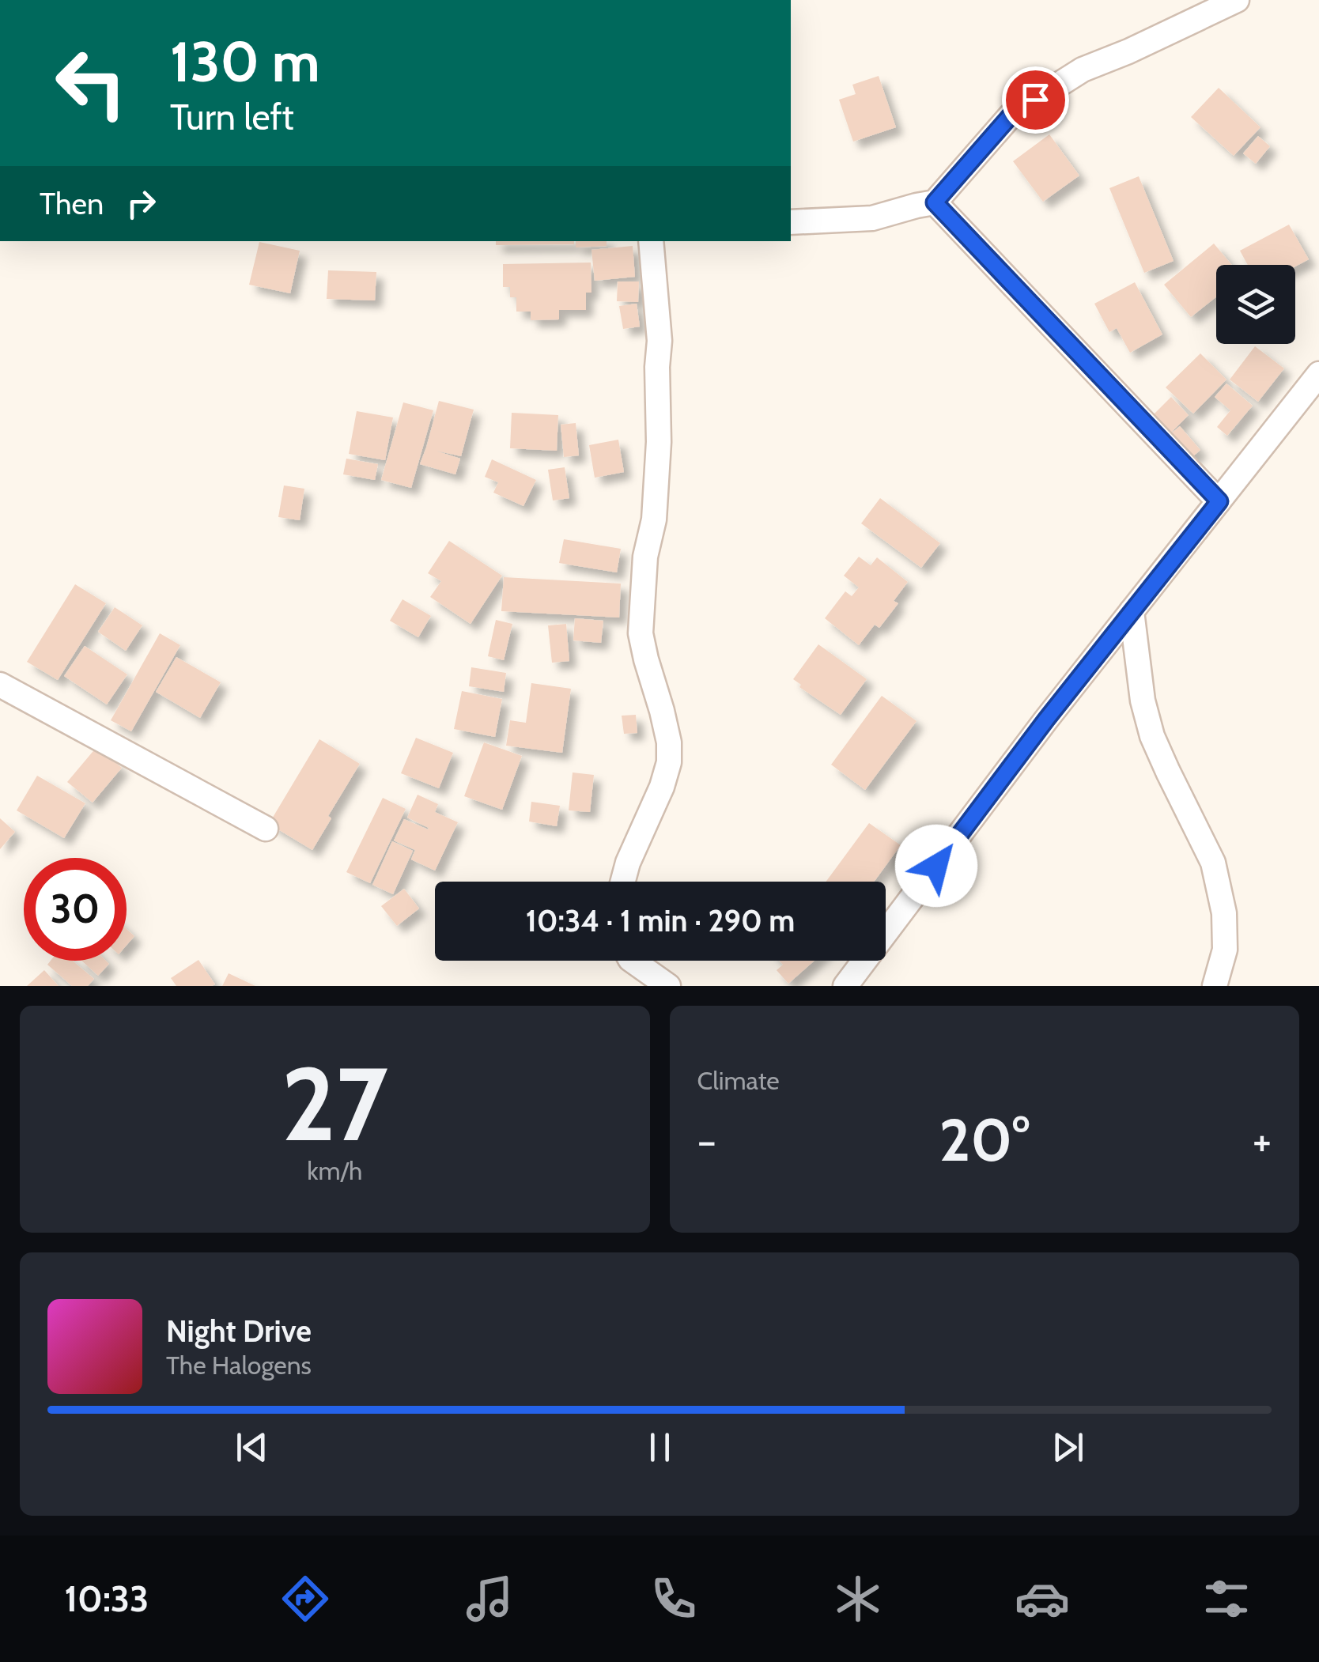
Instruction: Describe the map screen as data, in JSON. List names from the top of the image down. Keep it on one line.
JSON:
{"page":{"turn":["130 m","Turn left"],"then":"Then","limit":"30","trip":"10:34 · 1 min · 290 m","tile":[["27","km/h"],"Climate"],"heat":["−","20°","+"],"song":["Night Drive","The Halogens"],"tabs":"10:33"}}
